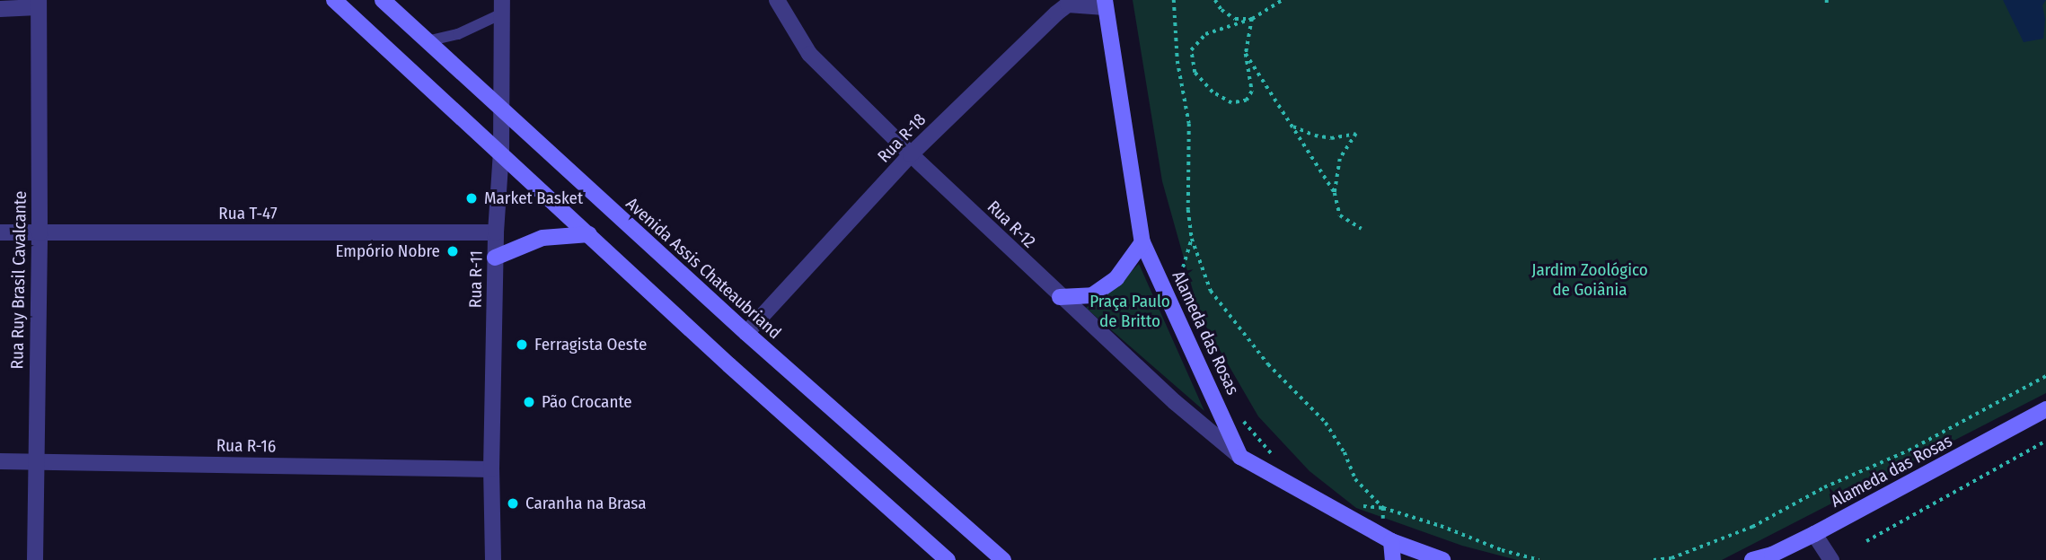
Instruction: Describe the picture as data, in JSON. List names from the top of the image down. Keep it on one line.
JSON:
{"streets":{"main road":["Avenida Assis Chateaubriand","Alameda das Rosas"],"street":["Rua R-18","Rua T-47","Rua R-12","Rua R-11","Rua Ruy Brasil Cavalcante","Rua R-16"]},"crossings":[["Rua R-18","Rua R-12"],["Rua R-18","Avenida Assis Chateaubriand"],["Rua R-18","Alameda das Rosas"],["Rua T-47","Rua R-11"],["Rua T-47","Rua Ruy Brasil Cavalcante"],["Rua R-12","Alameda das Rosas"],["Avenida Assis Chateaubriand","Rua R-11"],["Rua R-11","Rua R-16"],["Rua Ruy Brasil Cavalcante","Rua R-16"]],"parks":["Jardim Zoológico de Goiânia","Praça Paulo de Britto"],"places":["Market Basket","Empório Nobre","Ferragista Oeste","Pão Crocante","Caranha na Brasa"]}
